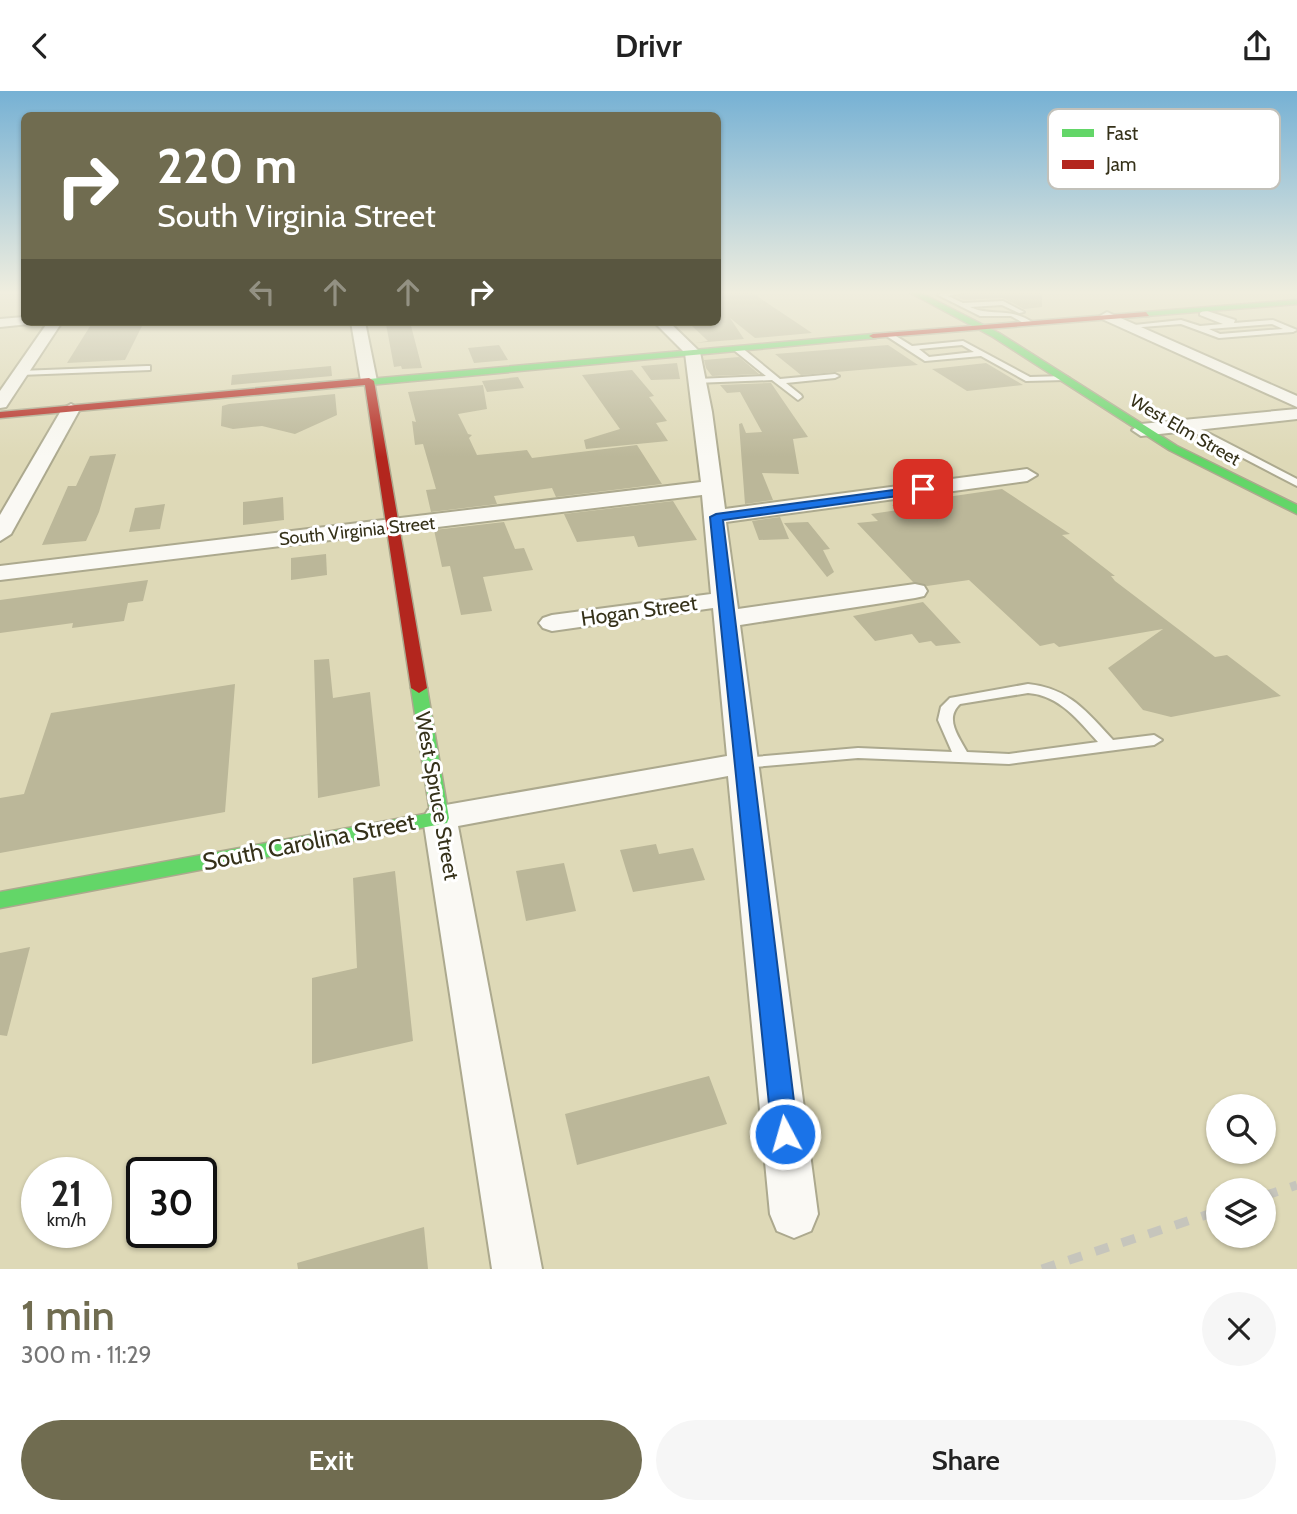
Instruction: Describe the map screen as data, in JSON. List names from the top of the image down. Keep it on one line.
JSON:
{"streets":{"main road":["West Elm Street","West Spruce Street","South Carolina Street"],"street":["South Virginia Street","Hogan Street"]},"crossings":[["South Virginia Street","West Spruce Street"],["West Spruce Street","South Carolina Street"]],"legend":["Fast","Jam"],"page":{"header":"Drivr","turn":["220 m","South Virginia Street"],"speed":"21 km/h","limit":"30","heading":["1 min","300 m · 11:29"],"buttons":["Exit","Share"]}}
